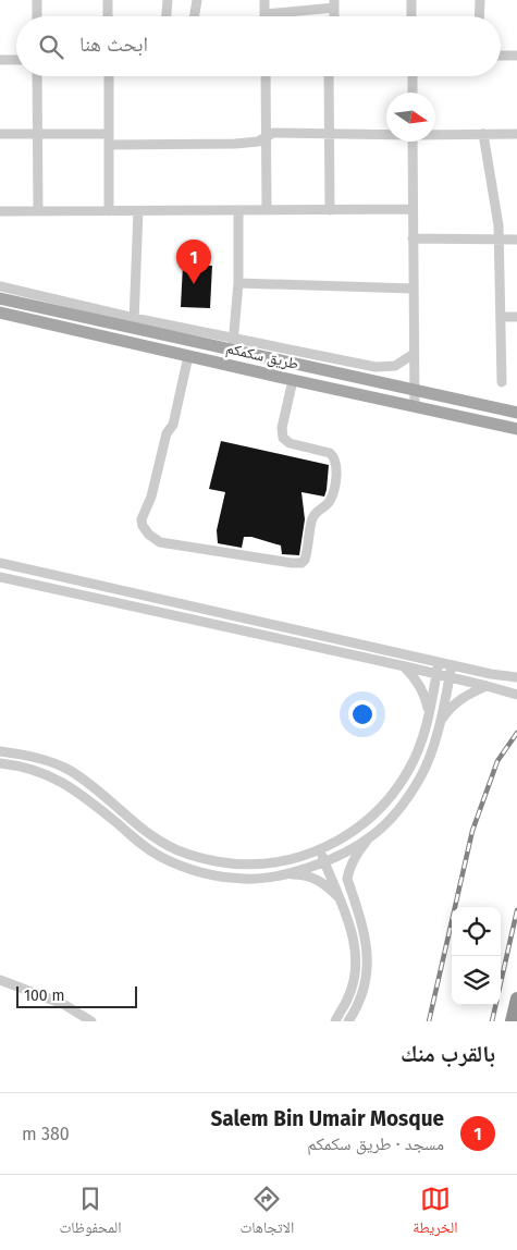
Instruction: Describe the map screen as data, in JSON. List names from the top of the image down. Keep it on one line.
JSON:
{"streets":{"main road":["طريق سكمكم"]},"scale_bar":"100 m","north":"right","page":{"search":"ابحث هنا","pins":"1","scale":"100 m","heading":"بالقرب منك","list":[{"mark":"1","name":"Salem Bin Umair Mosque","note":"مسجد · طريق سكمكم","value":"380 m"}],"nav":["الخريطة","الاتجاهات","المحفوظات"]}}
